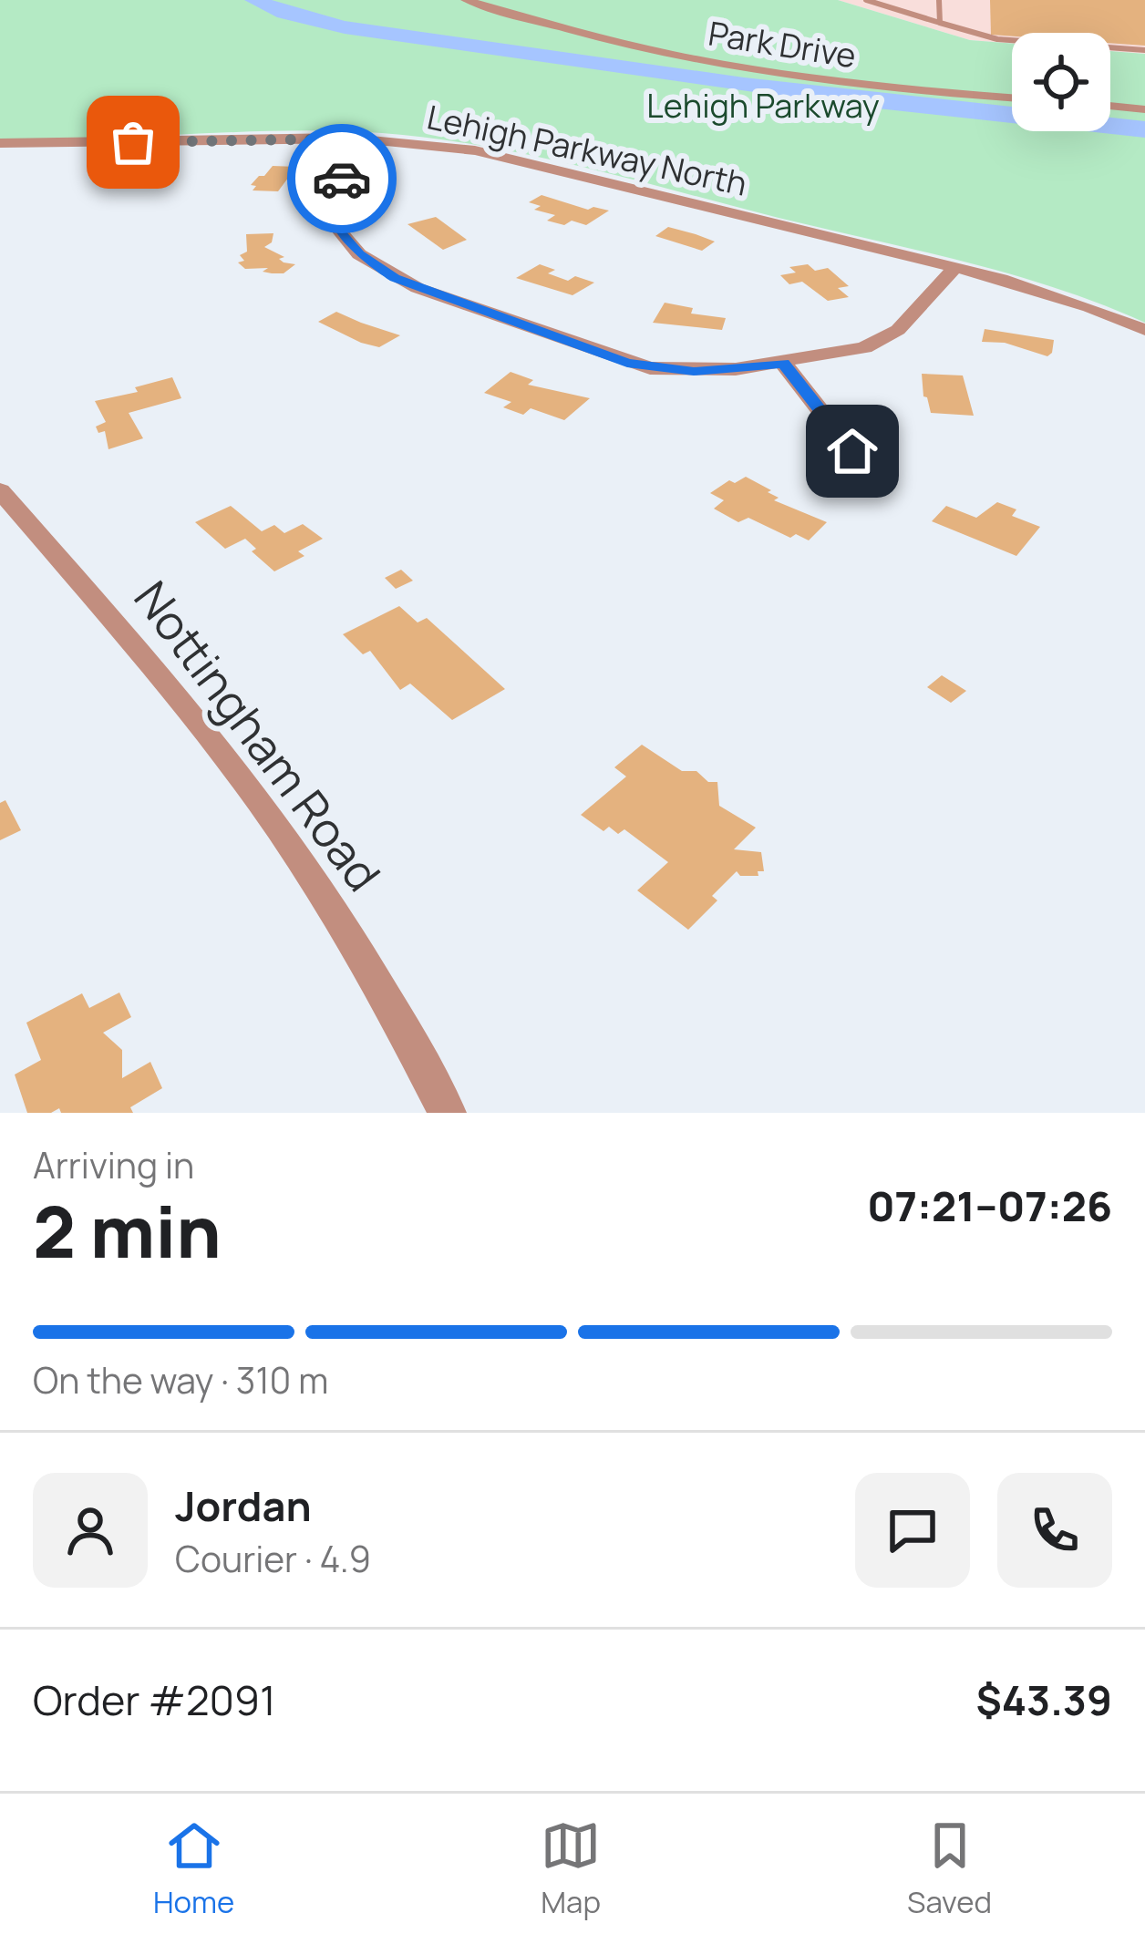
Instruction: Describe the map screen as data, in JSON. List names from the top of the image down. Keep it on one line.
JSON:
{"streets":{"street":["Park Drive","Lehigh Parkway North","Nottingham Road"]},"parks":["Lehigh Parkway"],"page":{"heading":["2 min","Arriving in","07:21–07:26"],"panel":["Jordan","Courier · 4.9","Order #2091","$43.39"],"bar":"On the way · 310 m","tabs":["Home","Map","Saved"]}}
